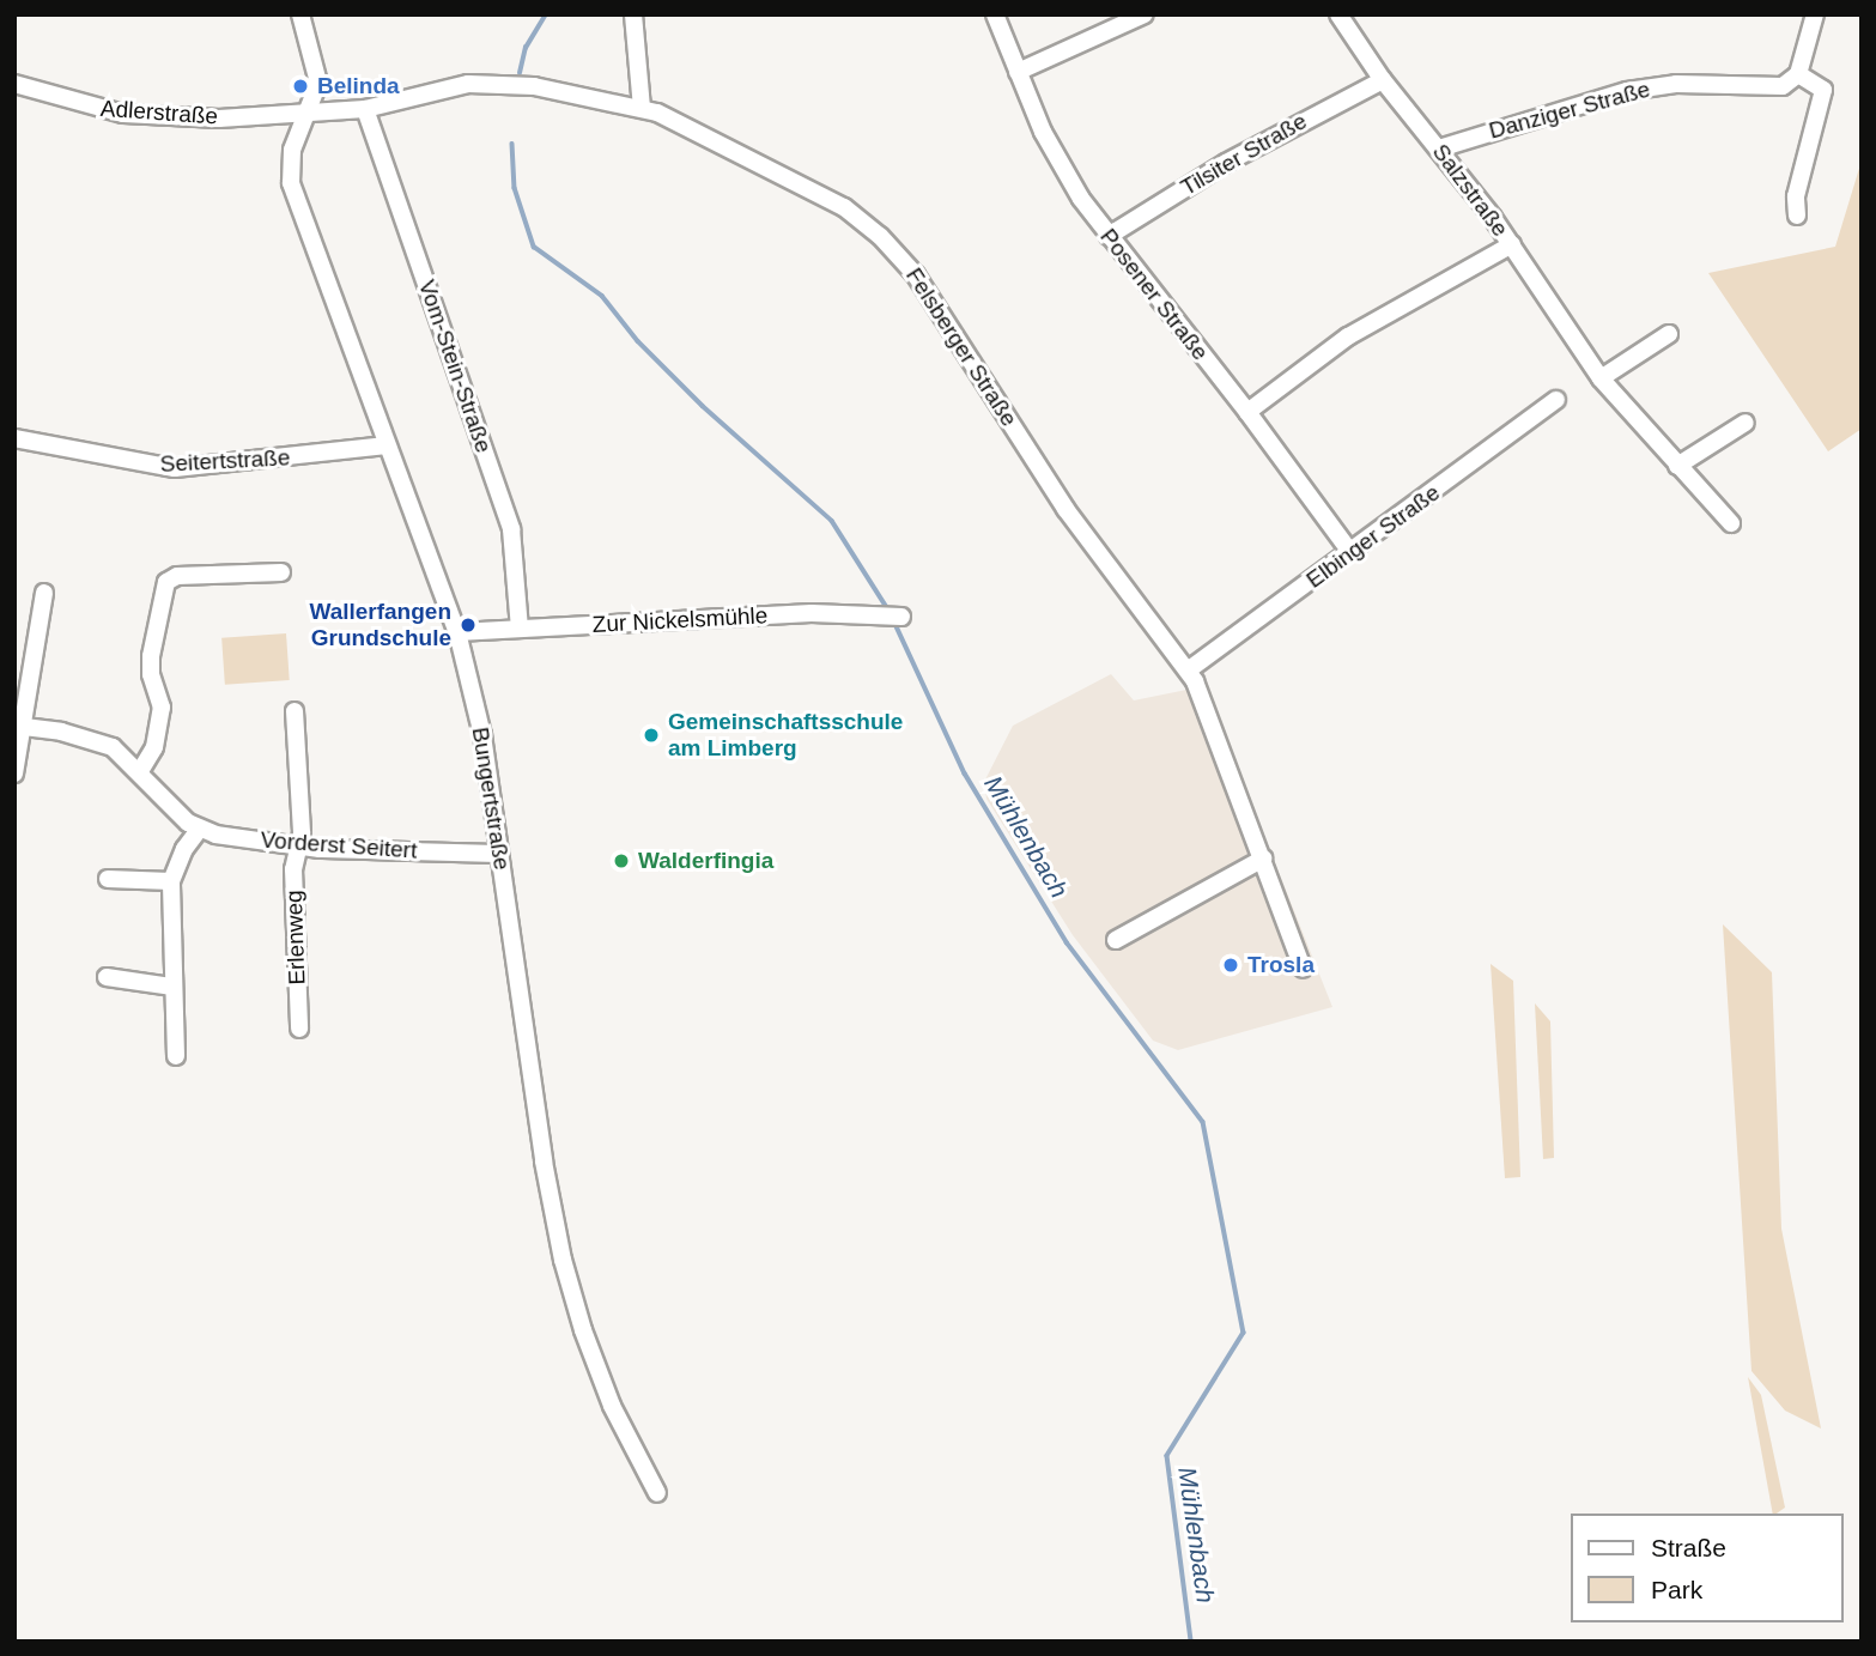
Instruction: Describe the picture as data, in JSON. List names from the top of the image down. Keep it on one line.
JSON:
{"streets":{"street":["Danziger Straße","Adlerstraße","Tilsiter Straße","Salzstraße","Posener Straße","Felsberger Straße","Vom-Stein-Straße","Seitertstraße","Elbinger Straße","Zur Nickelsmühle","Bungertstraße","Vorderst Seitert","Erlenweg"]},"crossings":[["Danziger Straße","Salzstraße"],["Adlerstraße","Felsberger Straße"],["Adlerstraße","Bungertstraße"],["Tilsiter Straße","Salzstraße"],["Tilsiter Straße","Posener Straße"],["Posener Straße","Elbinger Straße"],["Felsberger Straße","Vom-Stein-Straße"],["Felsberger Straße","Elbinger Straße"],["Felsberger Straße","Bungertstraße"],["Vom-Stein-Straße","Zur Nickelsmühle"],["Seitertstraße","Bungertstraße"],["Zur Nickelsmühle","Bungertstraße"],["Bungertstraße","Vorderst Seitert"],["Vorderst Seitert","Erlenweg"]],"water":["Mühlenbach"],"places":["Belinda","Wallerfangen Grundschule","Gemeinschaftsschule am Limberg","Walderfingia","Trosla"],"legend":["Straße","Park"]}
